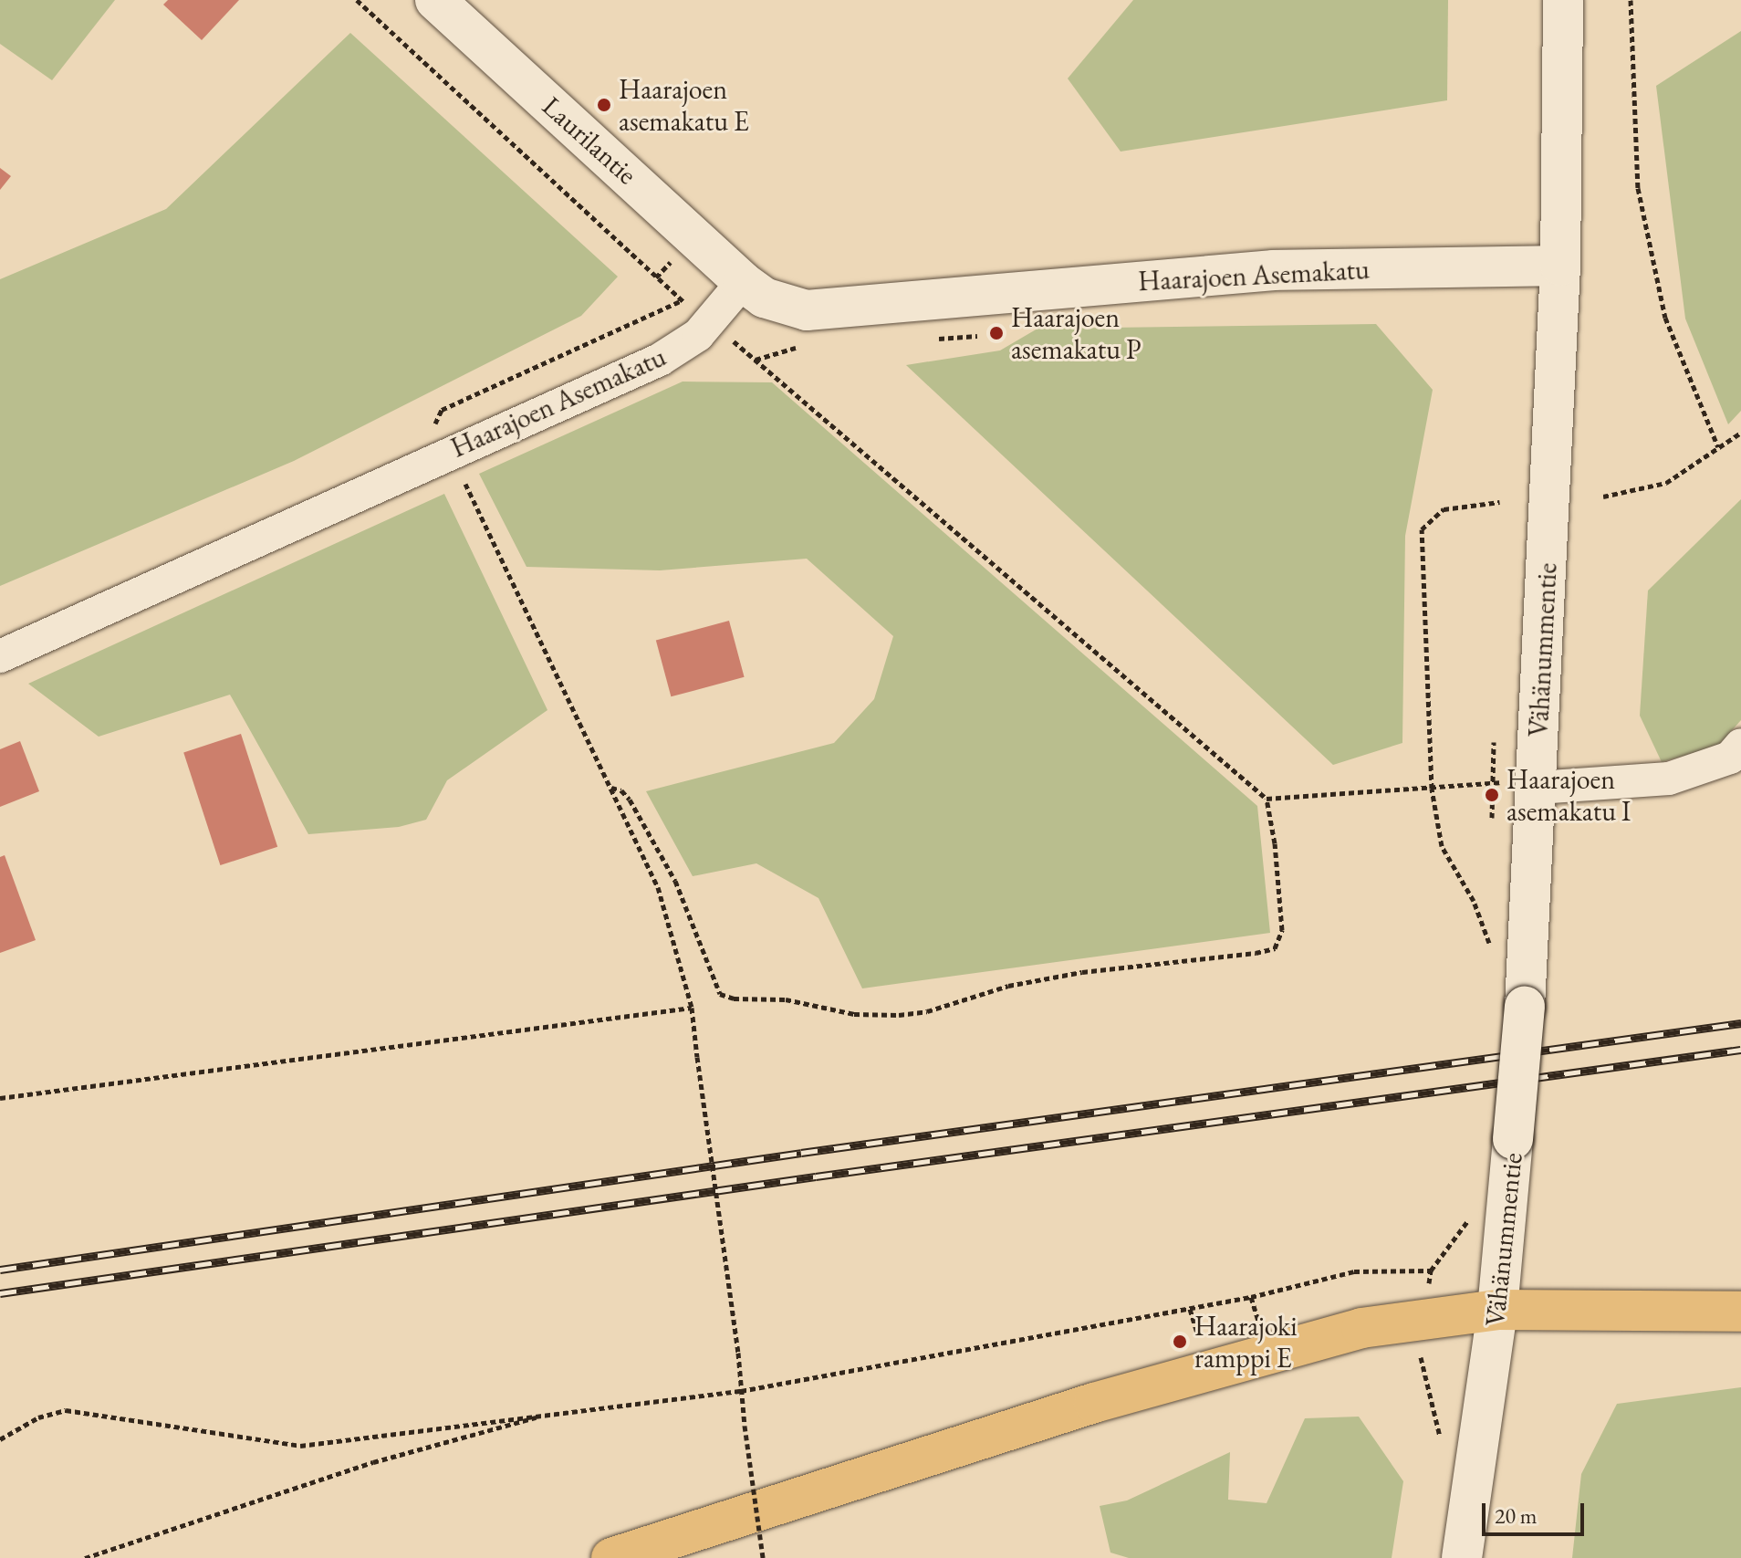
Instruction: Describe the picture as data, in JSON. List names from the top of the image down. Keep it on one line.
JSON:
{"streets":{"main road":["Laurilantie","Haarajoen Asemakatu","Vähänummentie"]},"crossings":[["Laurilantie","Haarajoen Asemakatu"],["Haarajoen Asemakatu","Vähänummentie"]],"places":["Haarajoen asemakatu E","Haarajoen asemakatu P","Haarajoen asemakatu I","Haarajoki ramppi E"],"scale_bar":"20 m"}
